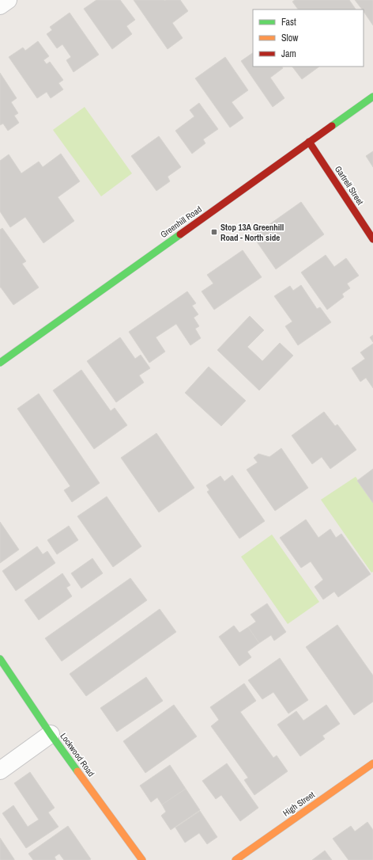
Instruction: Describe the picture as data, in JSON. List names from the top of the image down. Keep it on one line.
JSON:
{"streets":{"street":["Gartrell Street","Greenhill Road","Lockwood Road","High Street"]},"crossings":[["Gartrell Street","Greenhill Road"]],"places":{"transit":["Stop 13A Greenhill Road - North side"]},"legend":["Fast","Slow","Jam"]}
